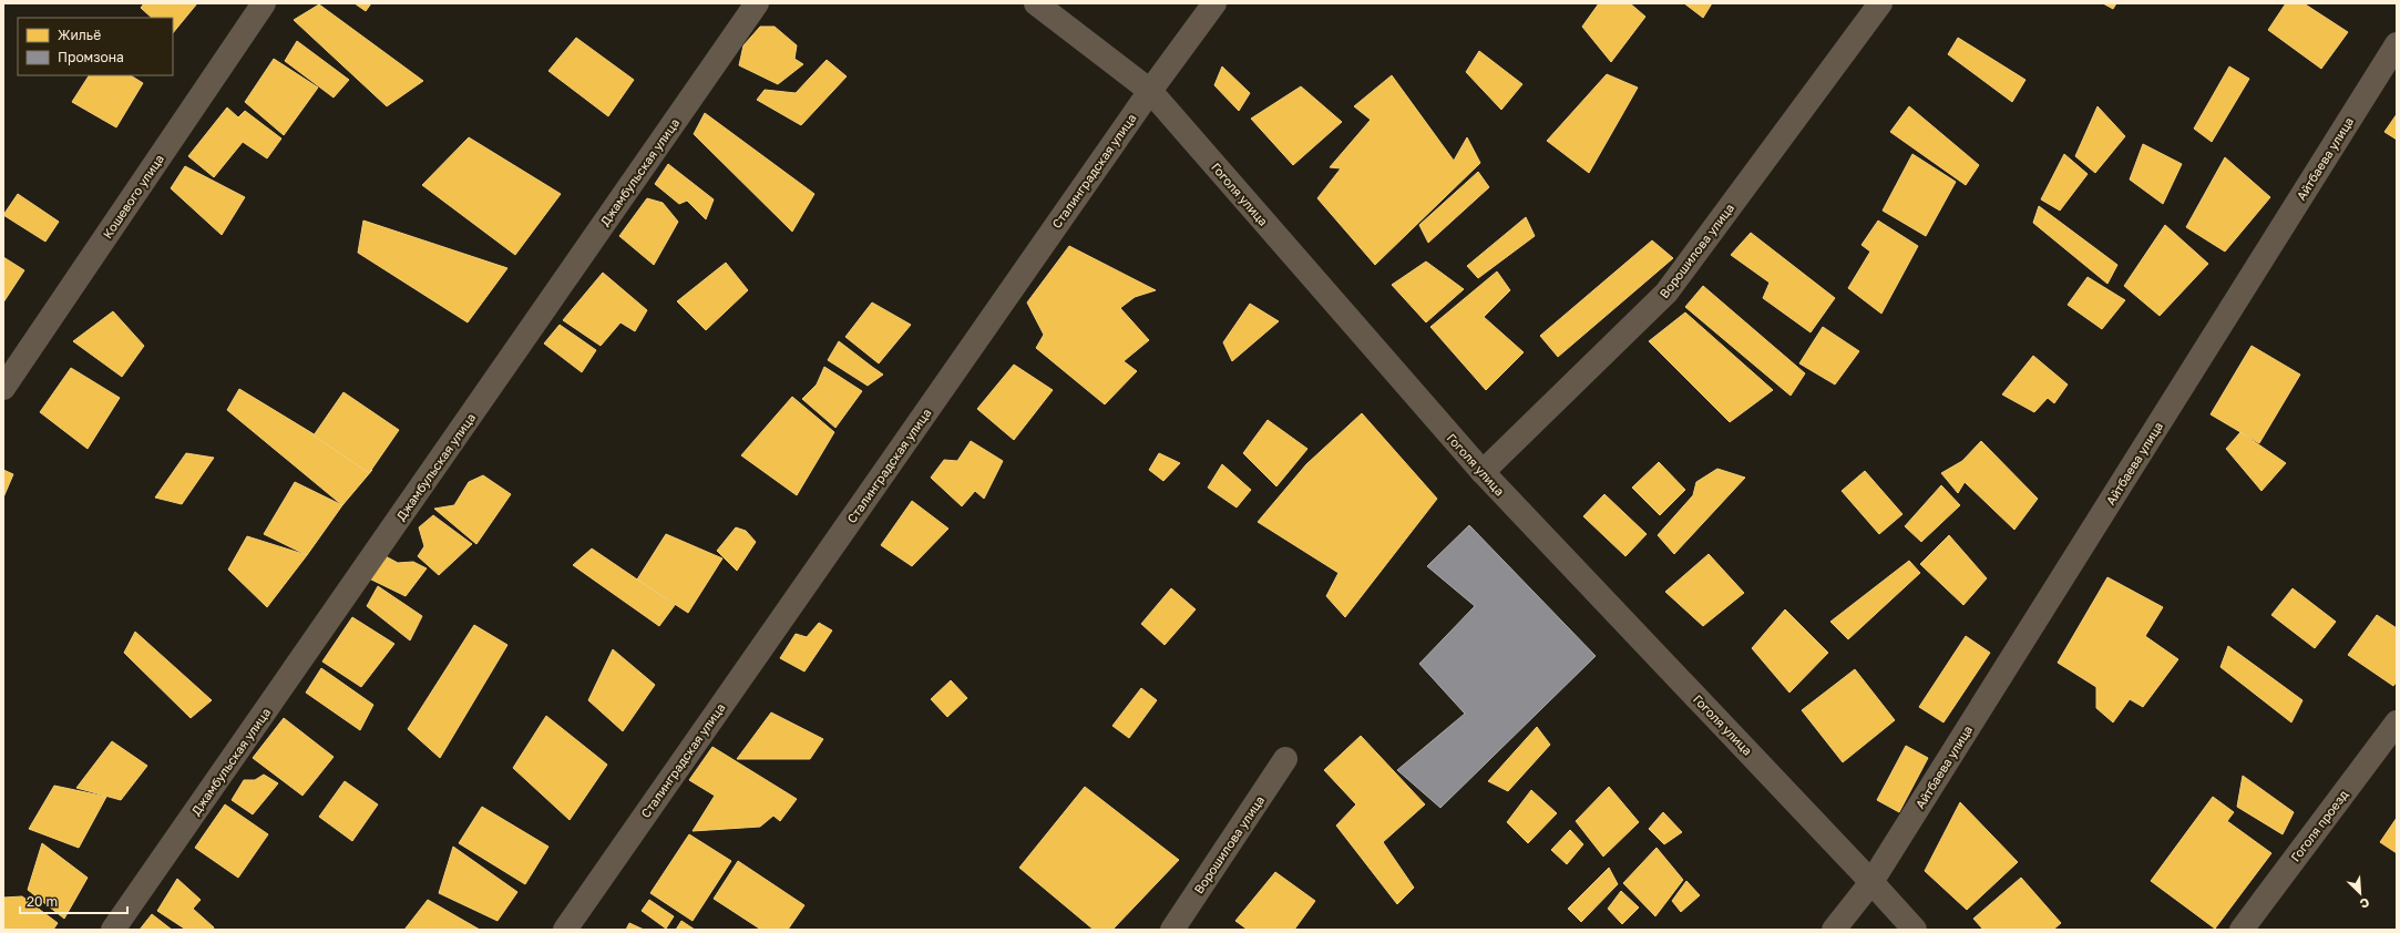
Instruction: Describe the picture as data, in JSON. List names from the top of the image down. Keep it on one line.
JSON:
{"streets":{"street":["Айтбаева улица","Сталинградская улица","Джамбульская улица","Гоголя улица","Кошевого улица","Ворошилова улица","Гоголя проезд"]},"crossings":[["Айтбаева улица","Гоголя улица"],["Сталинградская улица","Гоголя улица"],["Гоголя улица","Ворошилова улица"]],"legend":["Жильё","Промзона"],"scale_bar":"20 m","north":"bottom right"}
